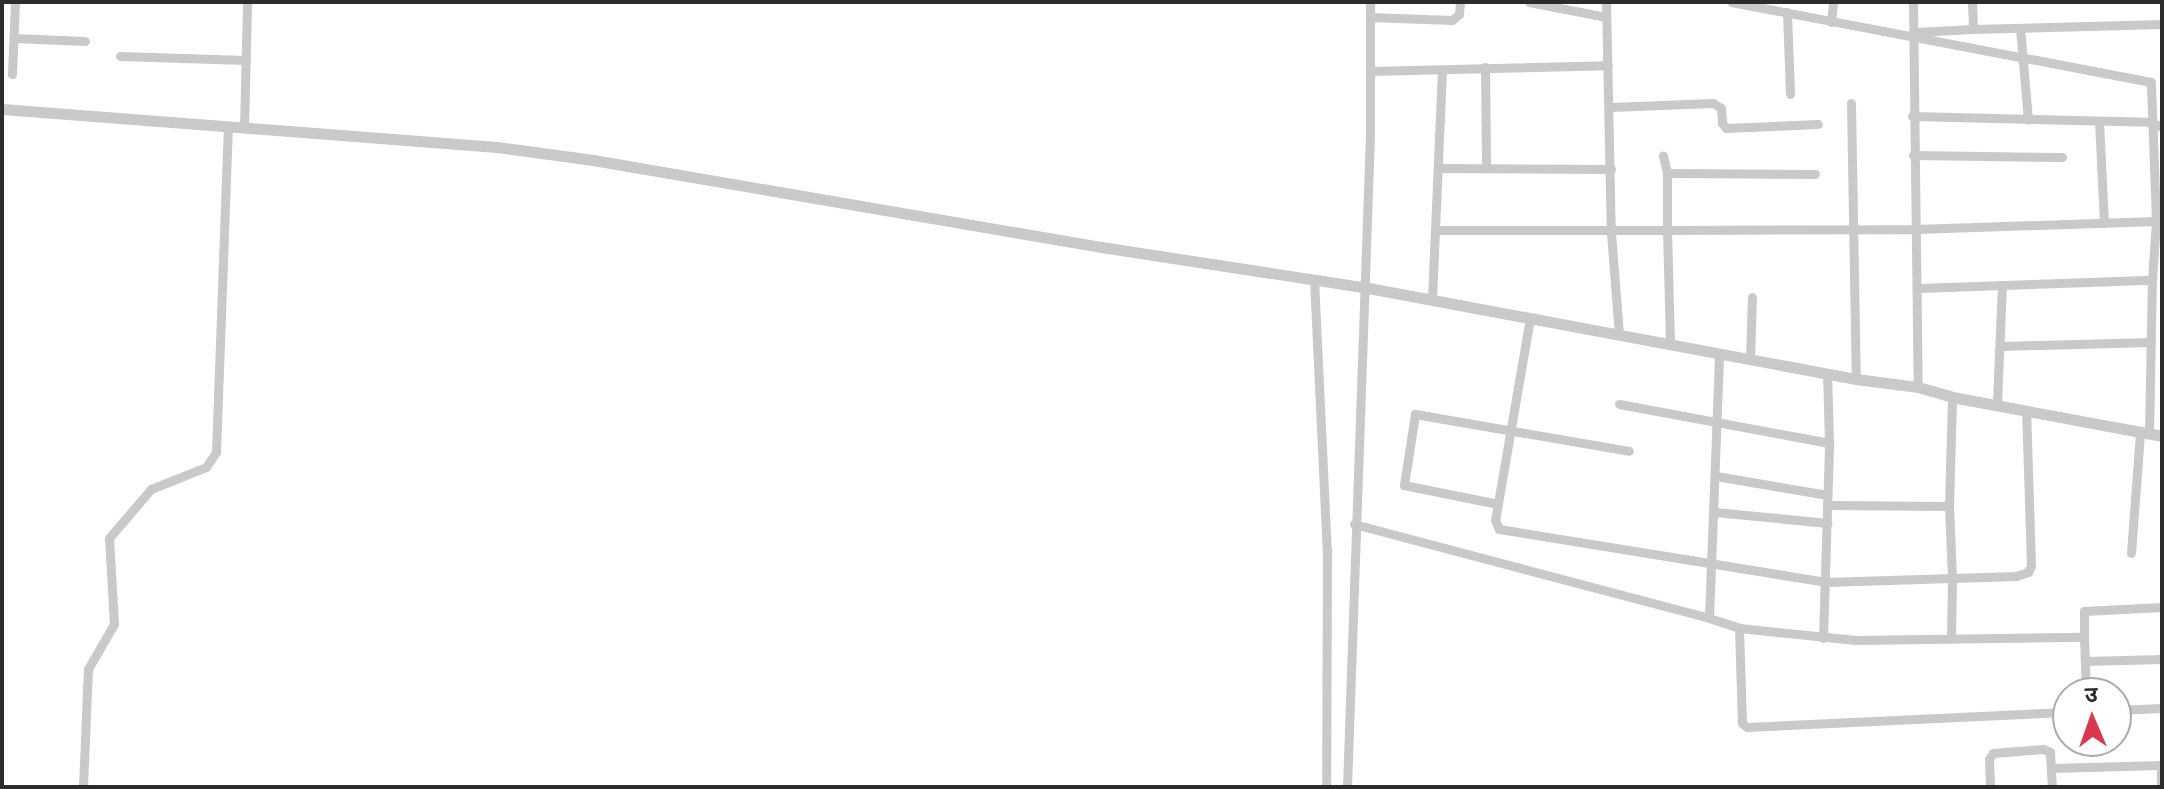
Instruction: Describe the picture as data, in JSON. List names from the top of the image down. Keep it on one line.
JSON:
{"north":"top"}
